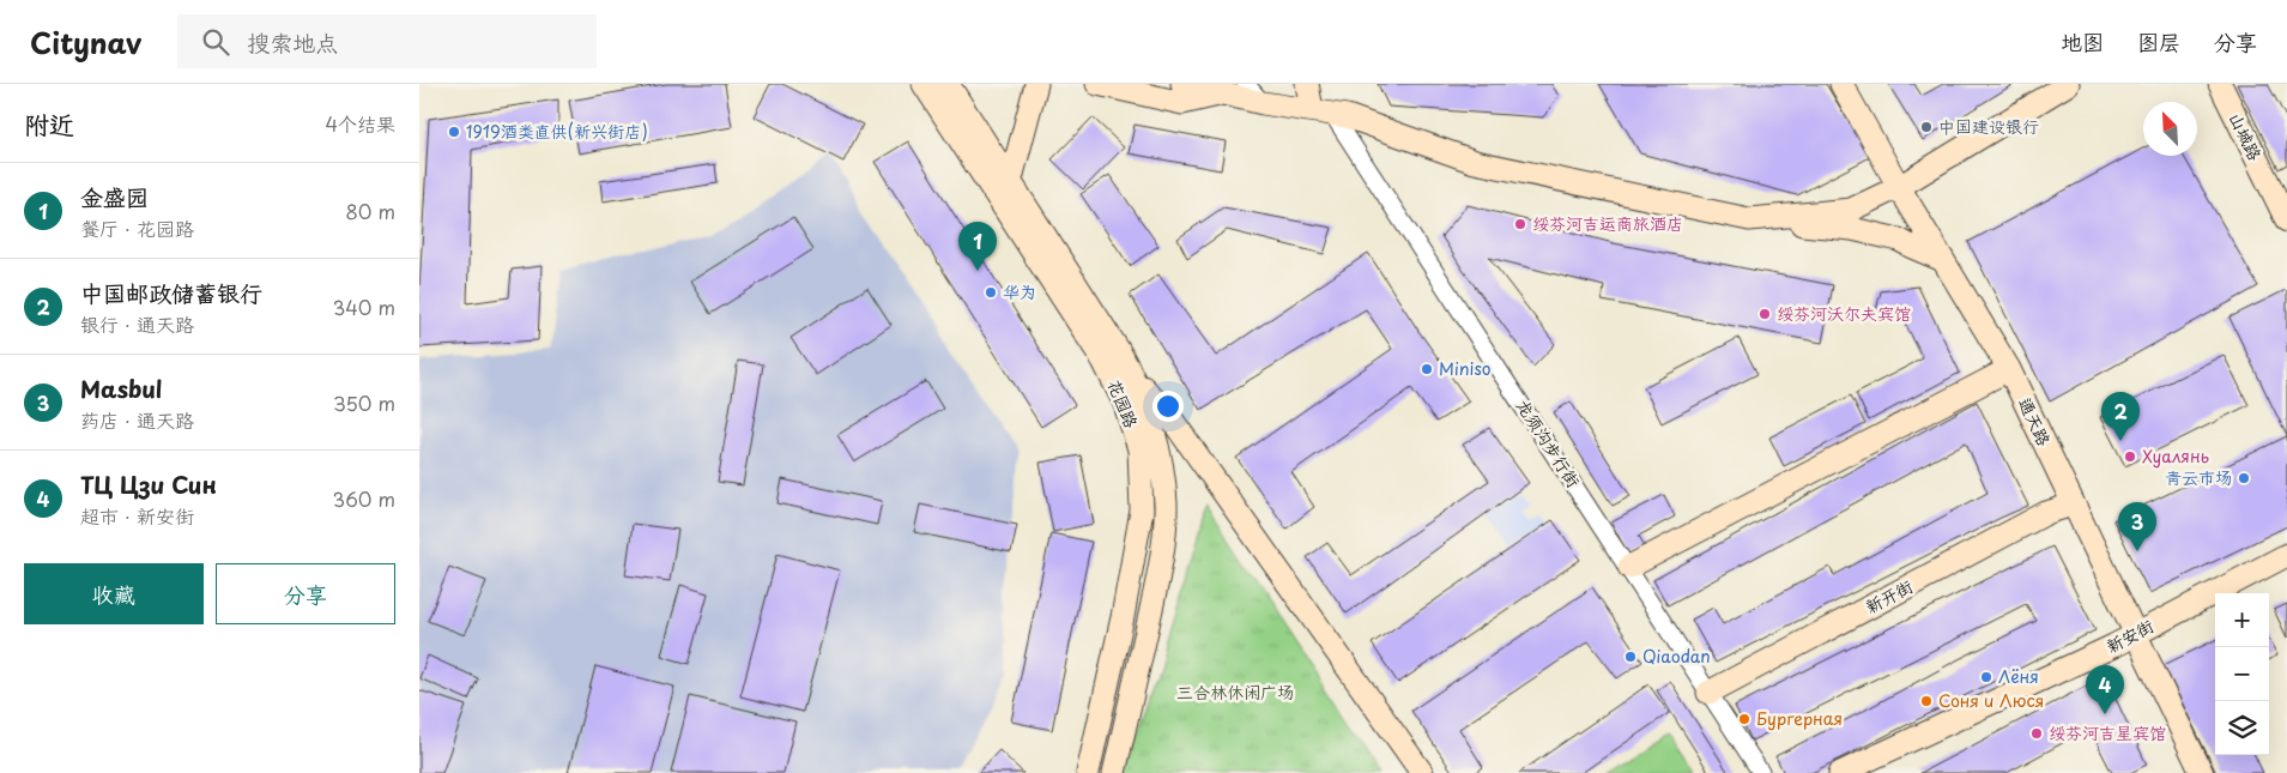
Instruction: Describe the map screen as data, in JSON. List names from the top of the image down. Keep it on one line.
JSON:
{"streets":{"main road":["山城路","花园路","通天路","新开街","新安街"],"street":["龙须沟步行街"]},"crossings":[["通天路","新开街"],["通天路","新安街"],["龙须沟步行街","新开街"]],"parks":["三合林休闲广场"],"places":["中国建设银行","1919酒类直供(新兴街店)","绥芬河吉运商旅酒店","华为","绥芬河沃尔夫宾馆","Miniso","Хуалянь","青云市场","Qiaodan","Лёня","Соня и Люся","Бургерная","绥芬河吉星宾馆"],"north":"top left","page":{"header":"Citynav","search":"搜索地点","nav":["地图","图层","分享"],"heading":["附近","4个结果"],"list":[{"mark":"1","name":"金盛园","note":"餐厅 · 花园路","value":"80 m"},{"mark":"2","name":"中国邮政储蓄银行","note":"银行 · 通天路","value":"340 m"},{"mark":"3","name":"Masbul","note":"药店 · 通天路","value":"350 m"},{"mark":"4","name":"ТЦ Цзи Син","note":"超市 · 新安街","value":"360 m"}],"pins":["1","2","3","4"],"buttons":["收藏","分享"],"map_buttons":["+","−"]}}
